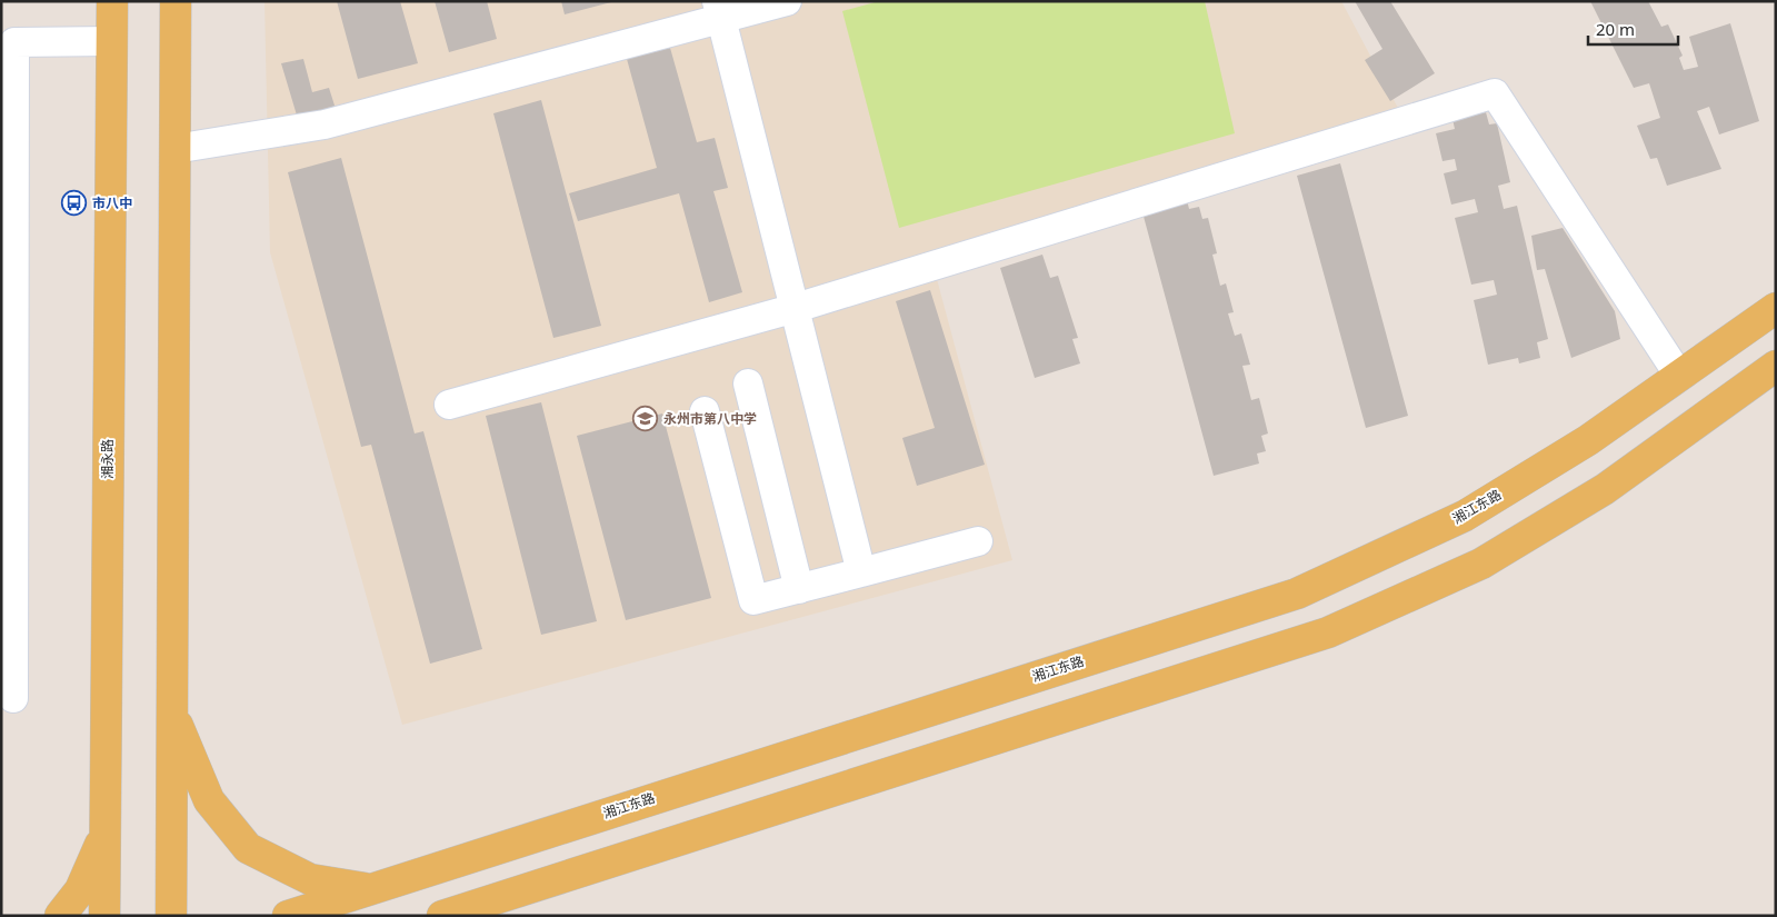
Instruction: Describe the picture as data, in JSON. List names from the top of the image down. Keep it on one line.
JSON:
{"streets":{"main road":["湘永路","湘江东路"]},"places":{"bus stop":["市八中"],"school or university":["永州市第八中学"]},"scale_bar":"20 m"}
